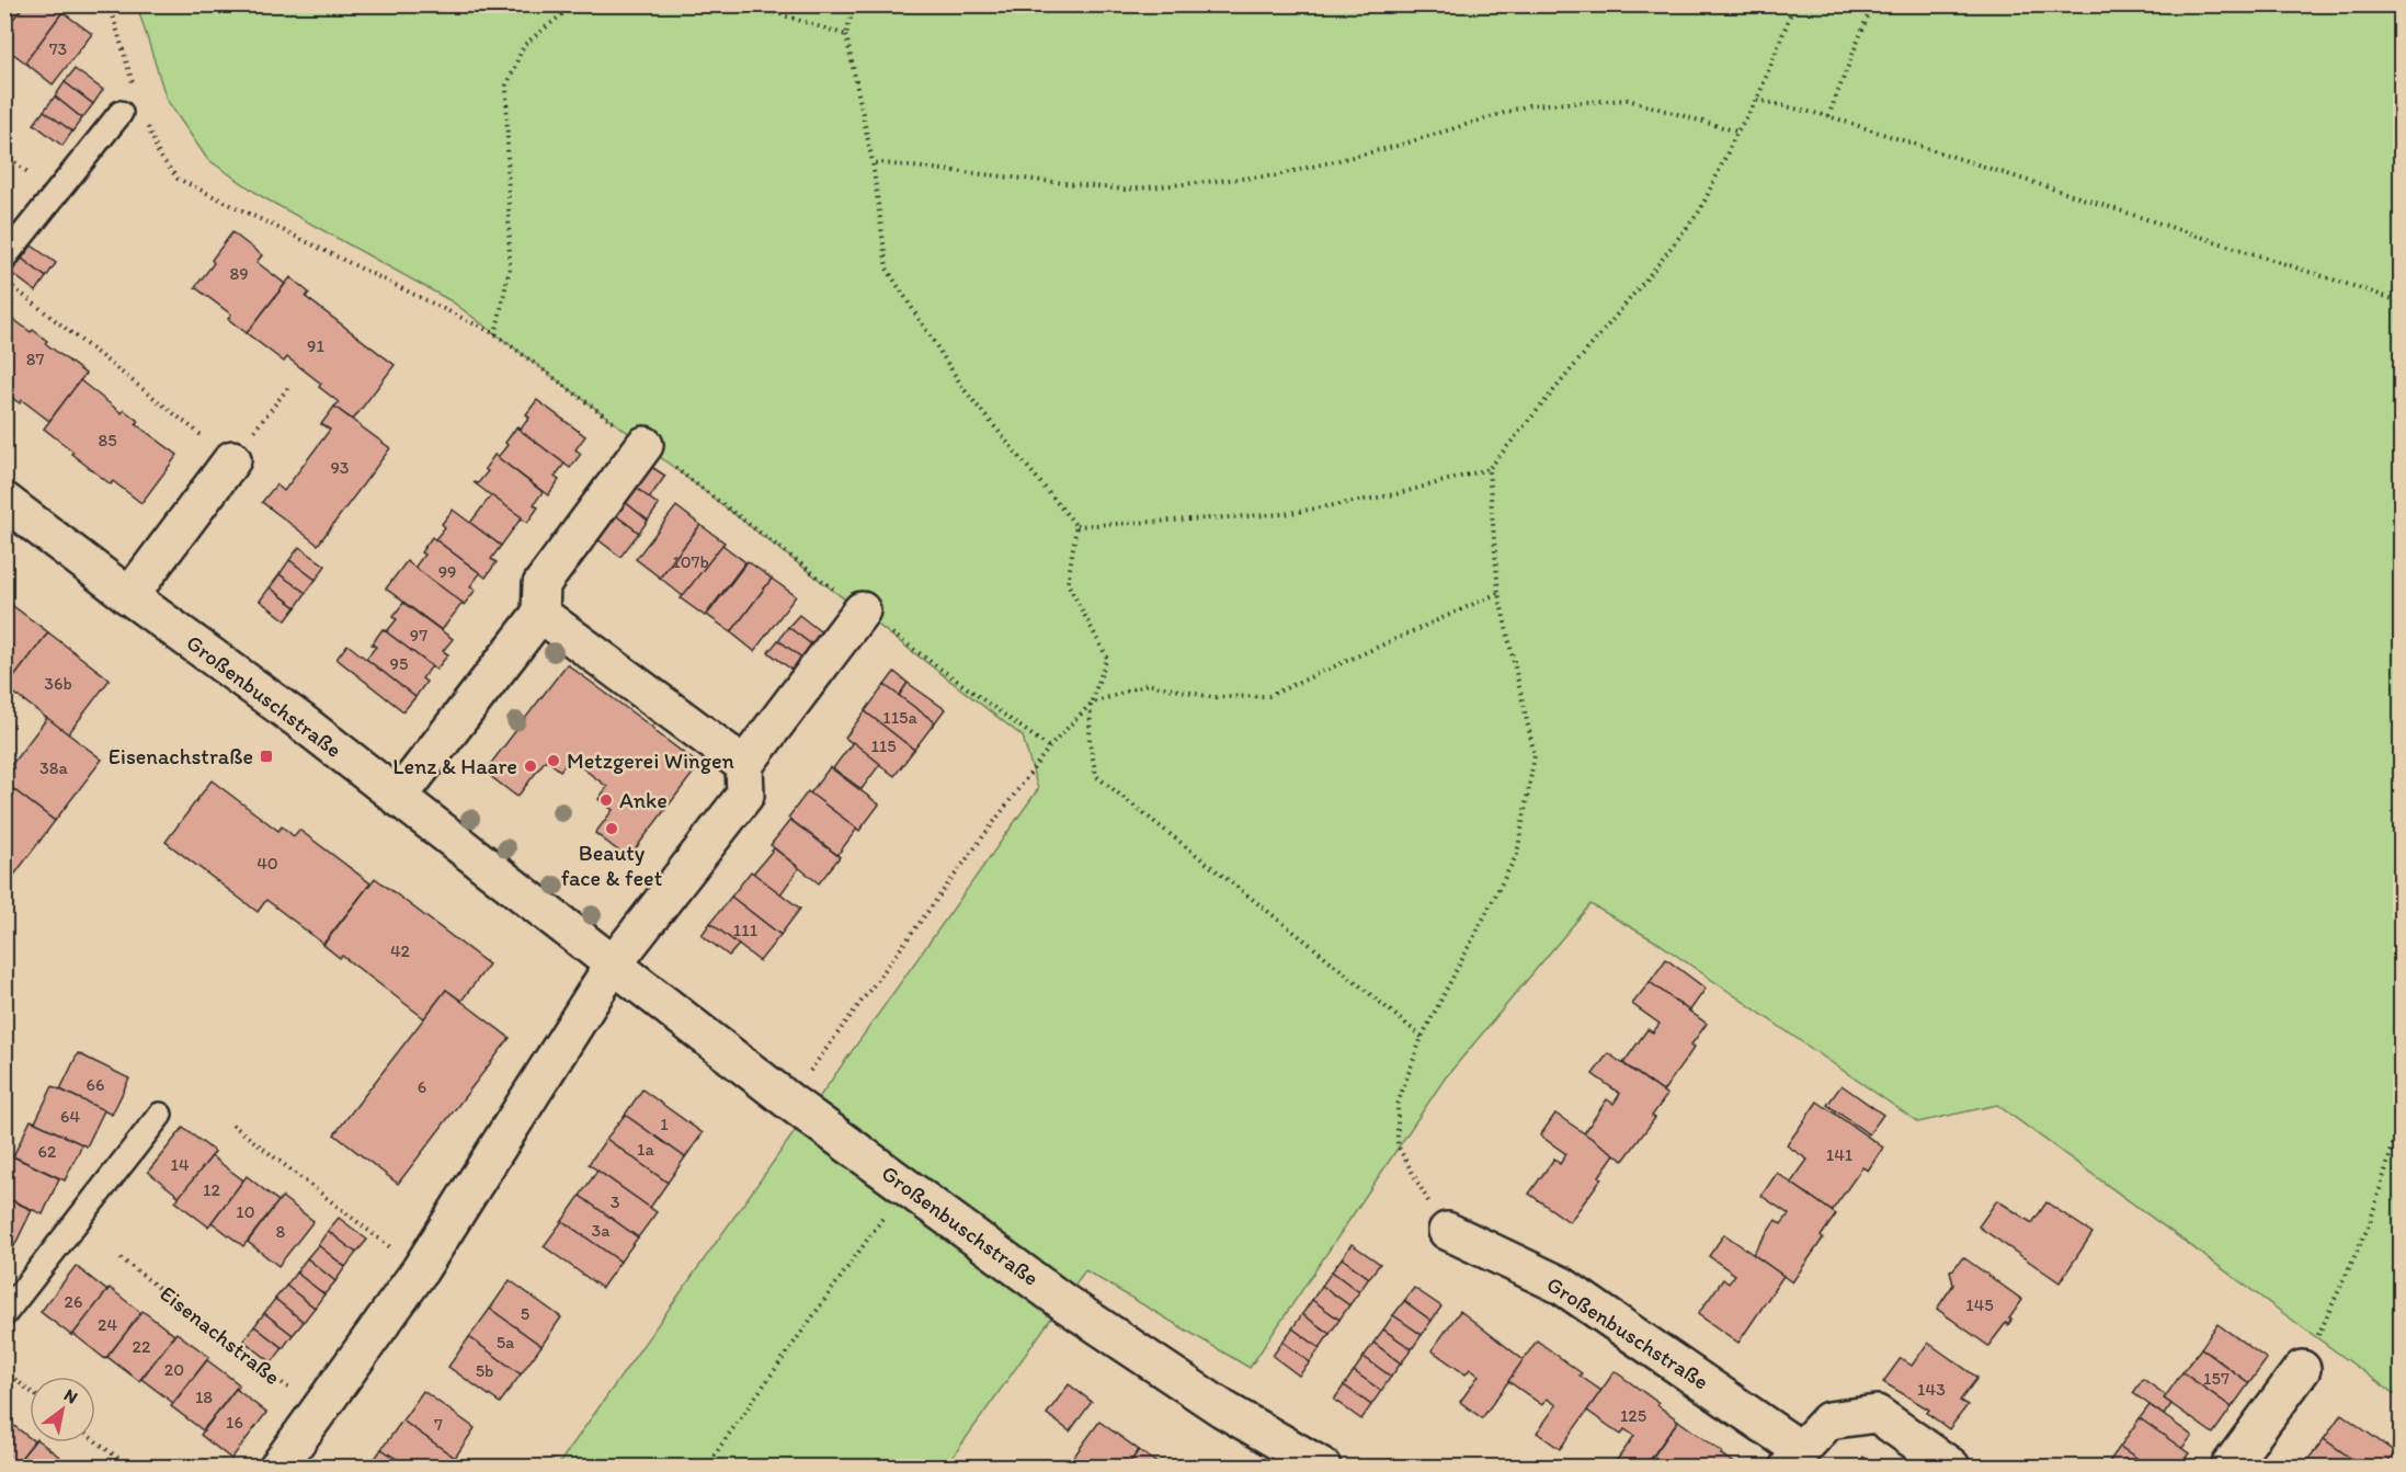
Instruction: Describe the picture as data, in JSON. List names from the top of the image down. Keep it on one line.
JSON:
{"streets":{"street":["Großenbuschstraße"],"path":["Eisenachstraße"]},"places":{"transit":["Eisenachstraße"],"other":["Metzgerei Wingen","Lenz & Haare","Anke","Beauty face & feet"]},"house_numbers":["73","89","91","87","85","93","107b","99","97","95","36b","115a","115","38a","40","111","42","66","6","64","1","1a","62","141","14","12","3","10","3a","8","26","145","5","24","5a","22","20","5b","157","143","18","125","16","7"],"north":"top right"}
